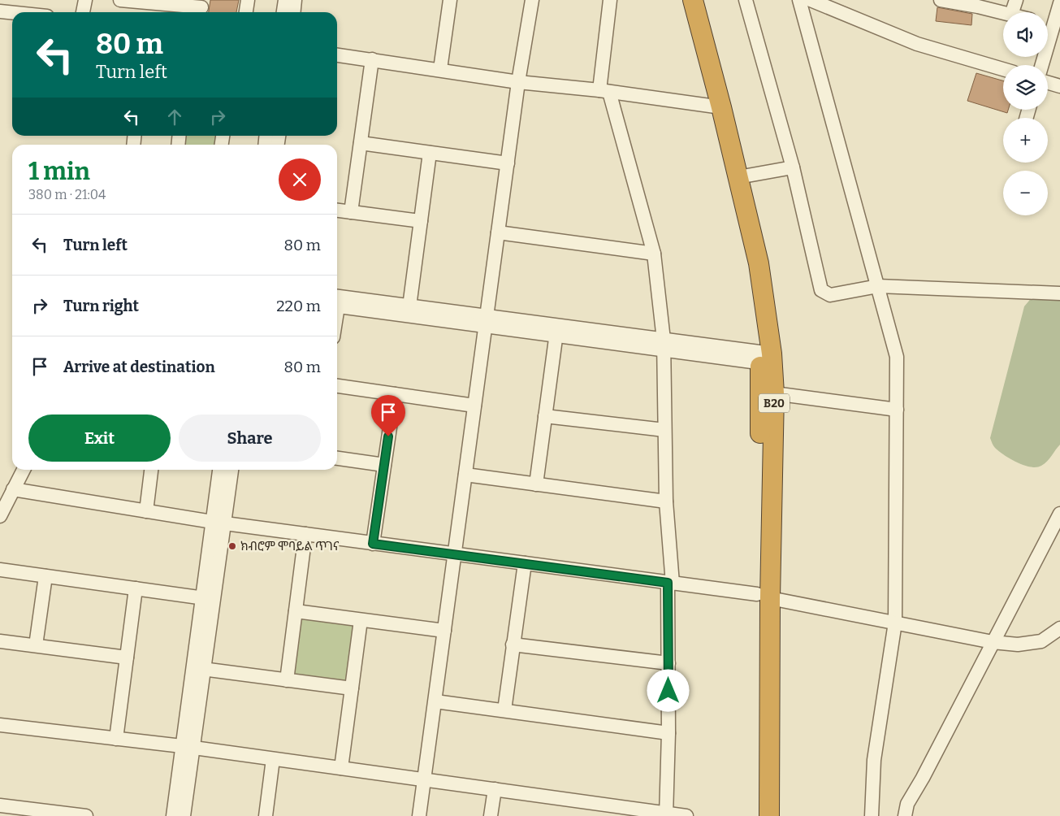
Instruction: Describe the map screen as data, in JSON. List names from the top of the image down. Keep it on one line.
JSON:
{"streets":{"highway":["B20"]},"places":["ክብሮም ሞባይል ጥገና"],"page":{"map_buttons":["+","−"],"turn":["80 m","Turn left"],"heading":["1 min","380 m · 21:04"],"list":[{"name":"Turn left","value":"80 m"},{"name":"Turn right","value":"220 m"},{"name":"Arrive at destination","value":"80 m"}],"buttons":["Exit","Share"]}}
